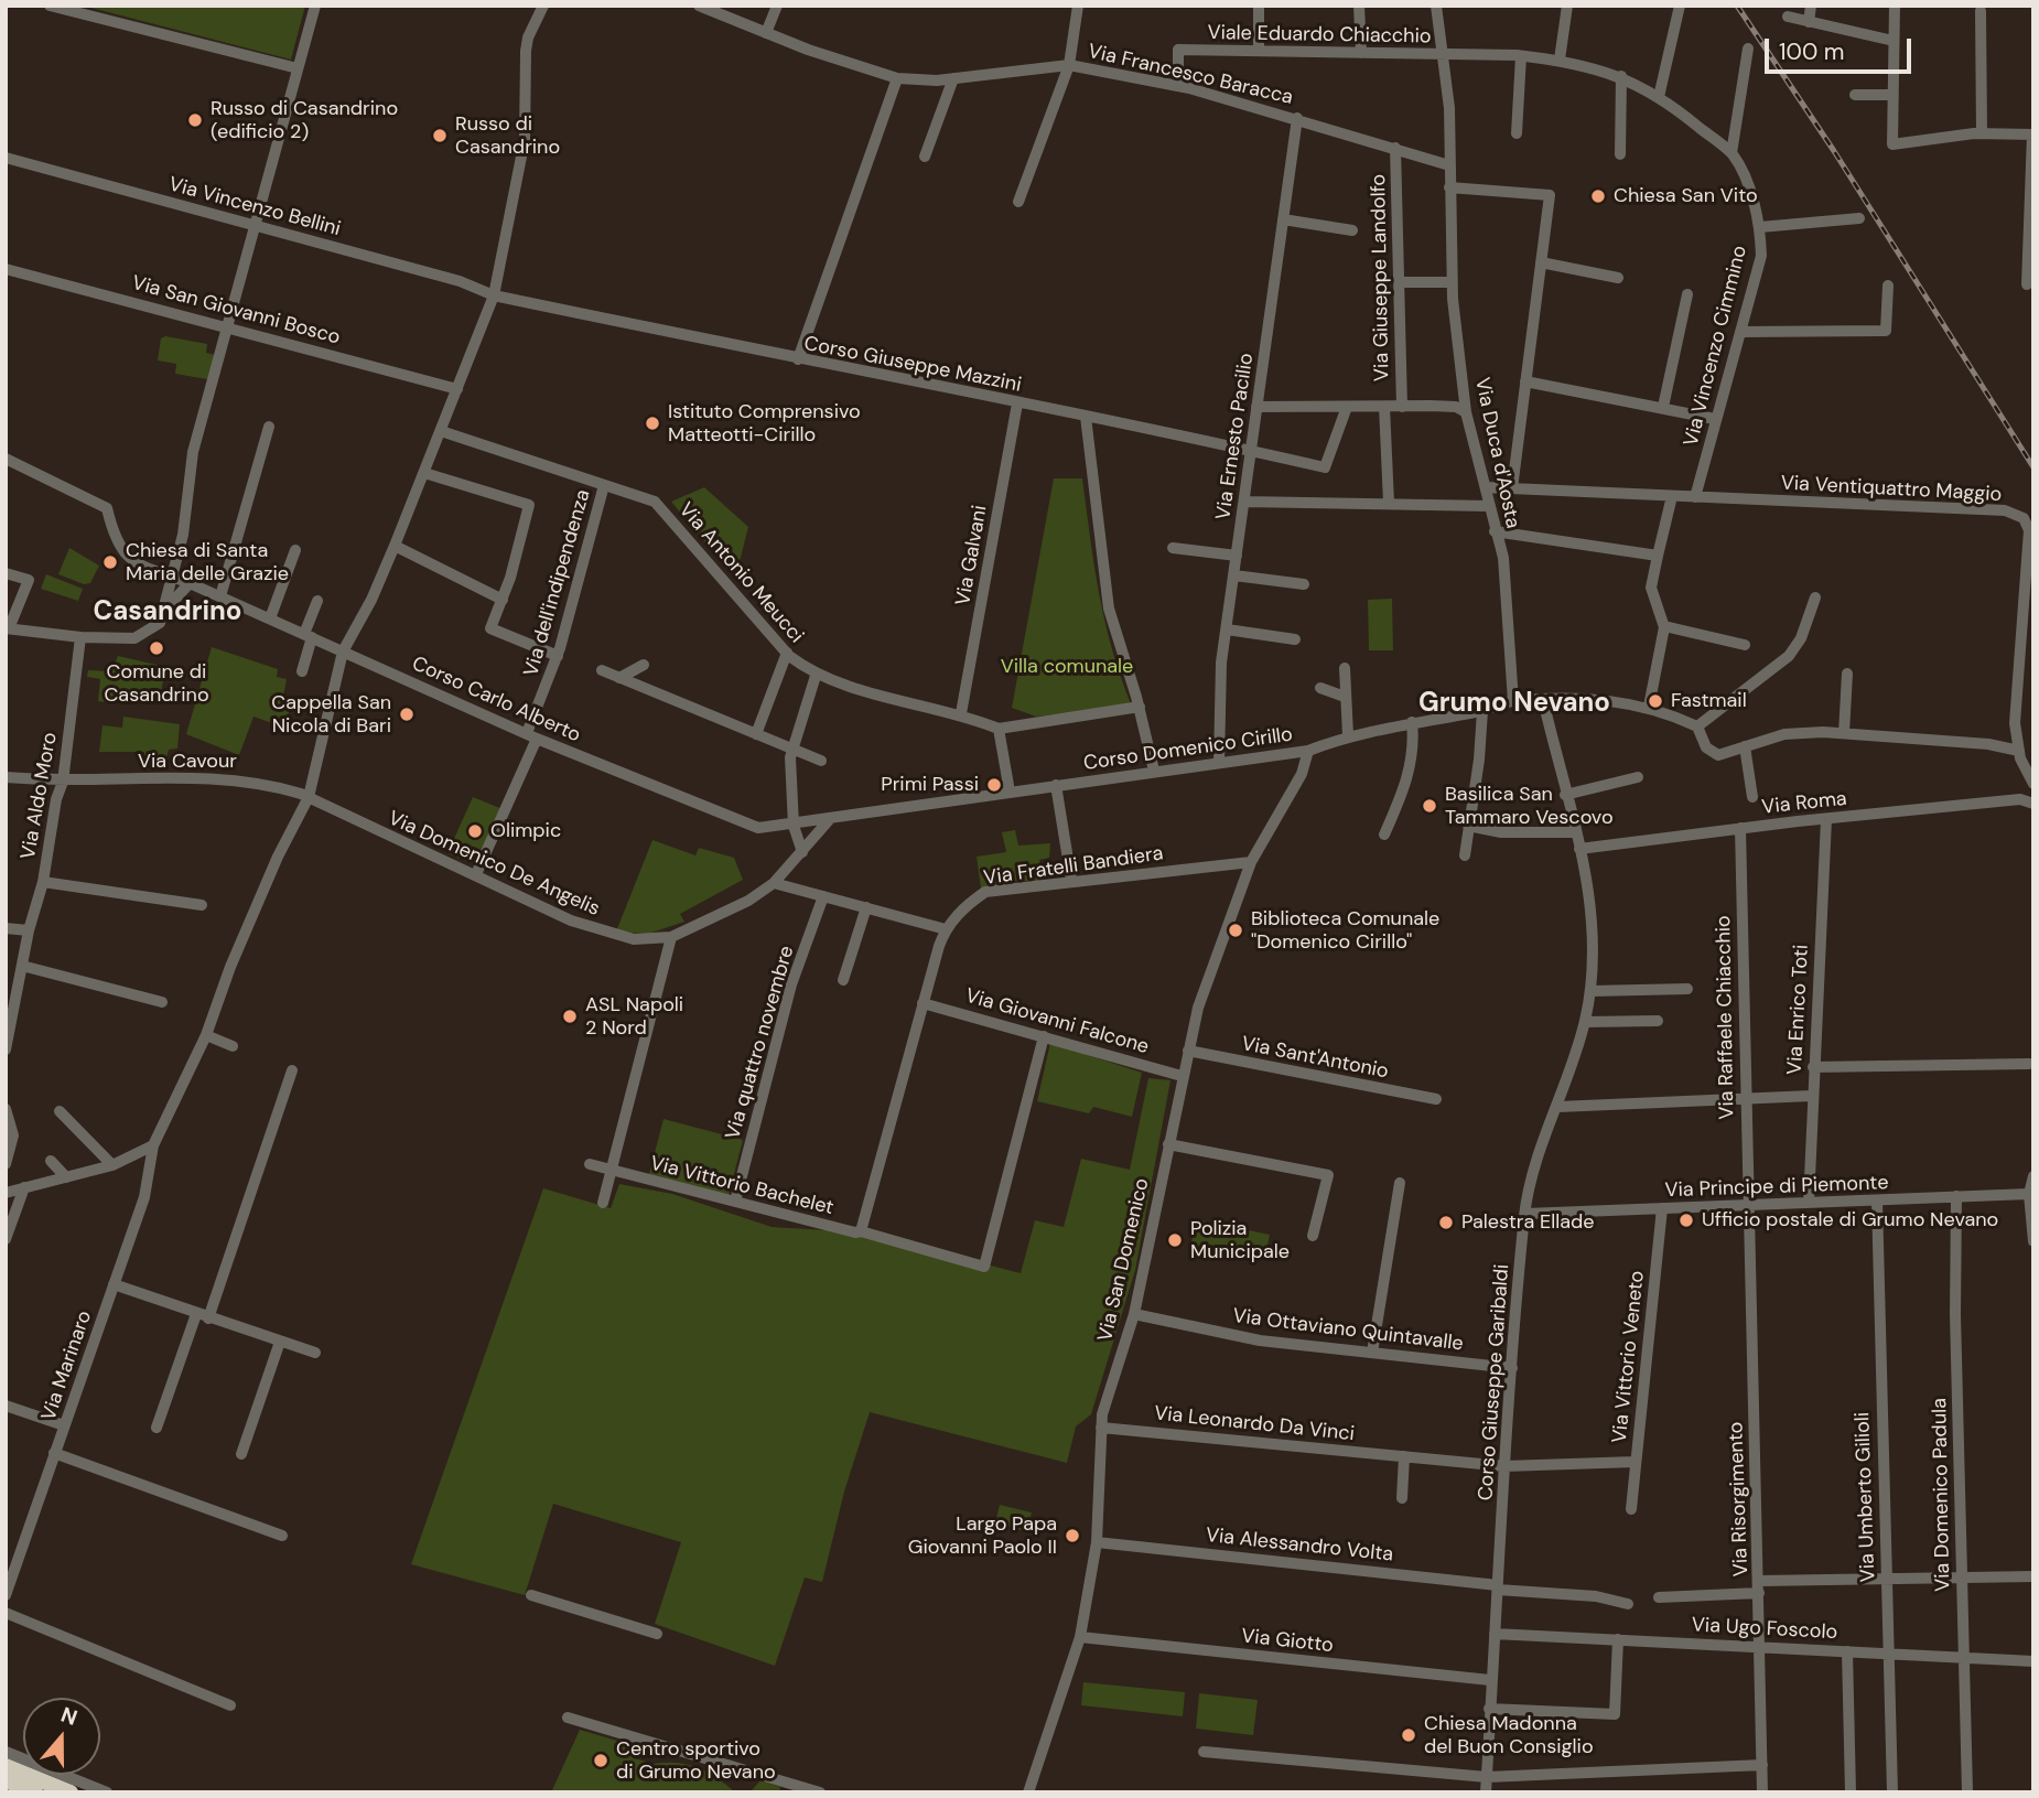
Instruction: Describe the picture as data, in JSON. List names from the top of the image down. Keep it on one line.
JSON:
{"streets":{"street":["Viale Eduardo Chiacchio","Via Francesco Baracca","Via Vincenzo Bellini","Via Giuseppe Landolfo","Via San Giovanni Bosco","Via Vincenzo Cimmino","Corso Giuseppe Mazzini","Via Ernesto Pacilio","Via Duca d'Aosta","Via Ventiquattro Maggio","Via Galvani","Via Antonio Meucci","Via dell'indipendenza","Corso Carlo Alberto","Corso Domenico Cirillo","Via Cavour","Via Aldo Moro","Via Roma","Via Domenico De Angelis","Via Fratelli Bandiera","Via Enrico Toti","Via Raffaele Chiacchio","Via Giovanni Falcone","Via quattro novembre","Via Sant'Antonio","Via Vittorio Bachelet","Via Principe di Piemonte","Via San Domenico","Via Ottaviano Quintavalle","Via Vittorio Veneto","Via Marinaro","Corso Giuseppe Garibaldi","Via Leonardo Da Vinci","Via Domenico Padula","Via Umberto Gilioli","Via Risorgimento","Via Alessandro Volta","Via Ugo Foscolo","Via Giotto"]},"crossings":[["Viale Eduardo Chiacchio","Via Francesco Baracca"],["Viale Eduardo Chiacchio","Via Vincenzo Cimmino"],["Viale Eduardo Chiacchio","Via Duca d'Aosta"],["Via Francesco Baracca","Via Giuseppe Landolfo"],["Via Francesco Baracca","Via Ernesto Pacilio"],["Via Francesco Baracca","Via Duca d'Aosta"],["Via Vincenzo Bellini","Corso Giuseppe Mazzini"],["Via Vincenzo Cimmino","Via Duca d'Aosta"],["Via Vincenzo Cimmino","Via Ventiquattro Maggio"],["Corso Giuseppe Mazzini","Via Ernesto Pacilio"],["Corso Giuseppe Mazzini","Via Galvani"],["Via Ernesto Pacilio","Corso Domenico Cirillo"],["Via Duca d'Aosta","Via Ventiquattro Maggio"],["Via Duca d'Aosta","Corso Domenico Cirillo"],["Via Galvani","Via Antonio Meucci"],["Via Antonio Meucci","Via dell'indipendenza"],["Via dell'indipendenza","Corso Carlo Alberto"],["Via dell'indipendenza","Via Domenico De Angelis"],["Corso Carlo Alberto","Corso Domenico Cirillo"],["Corso Carlo Alberto","Via Marinaro"],["Corso Domenico Cirillo","Via San Domenico"],["Corso Domenico Cirillo","Corso Giuseppe Garibaldi"],["Via Cavour","Via Aldo Moro"],["Via Cavour","Via Domenico De Angelis"],["Via Cavour","Via Marinaro"],["Via Roma","Via Enrico Toti"],["Via Roma","Via Raffaele Chiacchio"],["Via Roma","Corso Giuseppe Garibaldi"],["Via Domenico De Angelis","Via Marinaro"],["Via Fratelli Bandiera","Via Giovanni Falcone"],["Via Fratelli Bandiera","Via Vittorio Bachelet"],["Via Fratelli Bandiera","Via San Domenico"],["Via Enrico Toti","Via Principe di Piemonte"],["Via Raffaele Chiacchio","Via Principe di Piemonte"],["Via Raffaele Chiacchio","Via Risorgimento"],["Via Giovanni Falcone","Via Vittorio Bachelet"],["Via Giovanni Falcone","Via San Domenico"],["Via quattro novembre","Via Vittorio Bachelet"],["Via Sant'Antonio","Via San Domenico"],["Via Principe di Piemonte","Via Vittorio Veneto"],["Via Principe di Piemonte","Corso Giuseppe Garibaldi"],["Via Principe di Piemonte","Via Domenico Padula"],["Via Principe di Piemonte","Via Umberto Gilioli"],["Via Principe di Piemonte","Via Risorgimento"],["Via San Domenico","Via Ottaviano Quintavalle"],["Via San Domenico","Via Leonardo Da Vinci"],["Via San Domenico","Via Alessandro Volta"],["Via San Domenico","Via Giotto"],["Via Ottaviano Quintavalle","Corso Giuseppe Garibaldi"],["Via Vittorio Veneto","Via Leonardo Da Vinci"],["Corso Giuseppe Garibaldi","Via Leonardo Da Vinci"],["Corso Giuseppe Garibaldi","Via Alessandro Volta"],["Corso Giuseppe Garibaldi","Via Ugo Foscolo"],["Corso Giuseppe Garibaldi","Via Giotto"],["Via Domenico Padula","Via Ugo Foscolo"],["Via Umberto Gilioli","Via Ugo Foscolo"],["Via Risorgimento","Via Ugo Foscolo"]],"districts":["Casandrino","Grumo Nevano"],"parks":["Villa comunale"],"places":["Russo di Casandrino (edificio 2)","Russo di Casandrino","Chiesa San Vito","Istituto Comprensivo Matteotti-Cirillo","Chiesa di Santa Maria delle Grazie","Comune di Casandrino","Fastmail","Cappella San Nicola di Bari","Primi Passi","Basilica San Tammaro Vescovo","Olimpic","Biblioteca Comunale \"Domenico Cirillo\"","ASL Napoli 2 Nord","Ufficio postale di Grumo Nevano","Palestra Ellade","Polizia Municipale","Largo Papa Giovanni Paolo II","Chiesa Madonna del Buon Consiglio","Centro sportivo di Grumo Nevano"],"scale_bar":"100 m","north":"top"}
